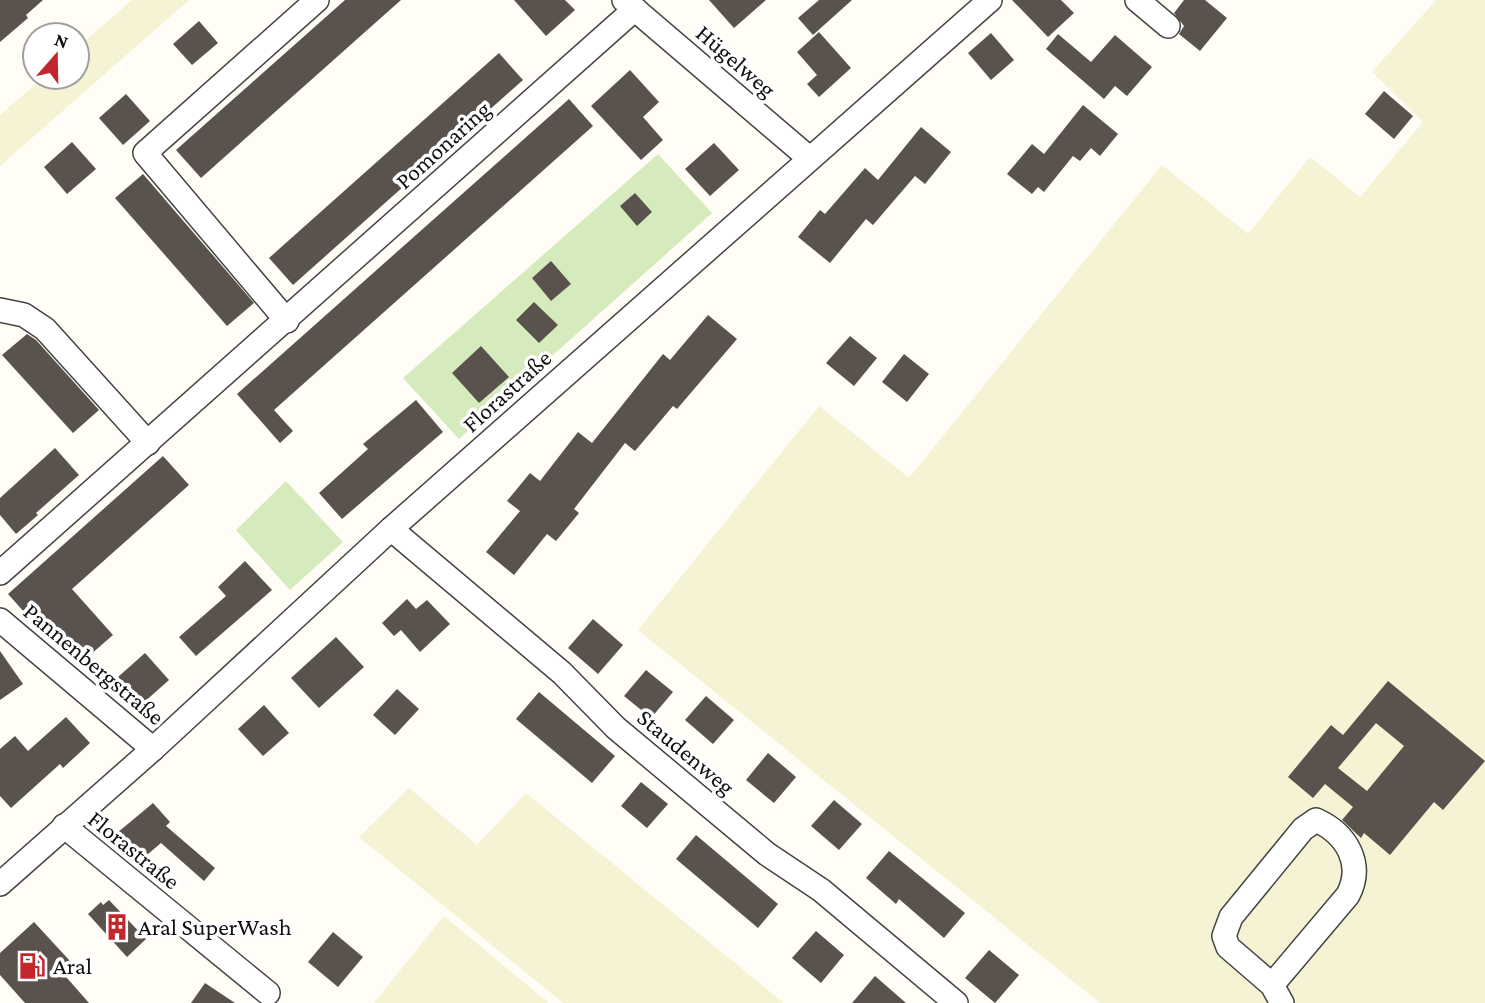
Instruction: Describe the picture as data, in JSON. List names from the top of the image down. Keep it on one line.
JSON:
{"streets":{"street":["Hügelweg","Pomonaring","Florastraße","Pannenbergstraße","Staudenweg"]},"crossings":[["Hügelweg","Pomonaring"],["Hügelweg","Florastraße"],["Florastraße","Pannenbergstraße"],["Florastraße","Staudenweg"]],"places":{"building":["Aral SuperWash"],"fuel station":["Aral"]},"north":"top"}
